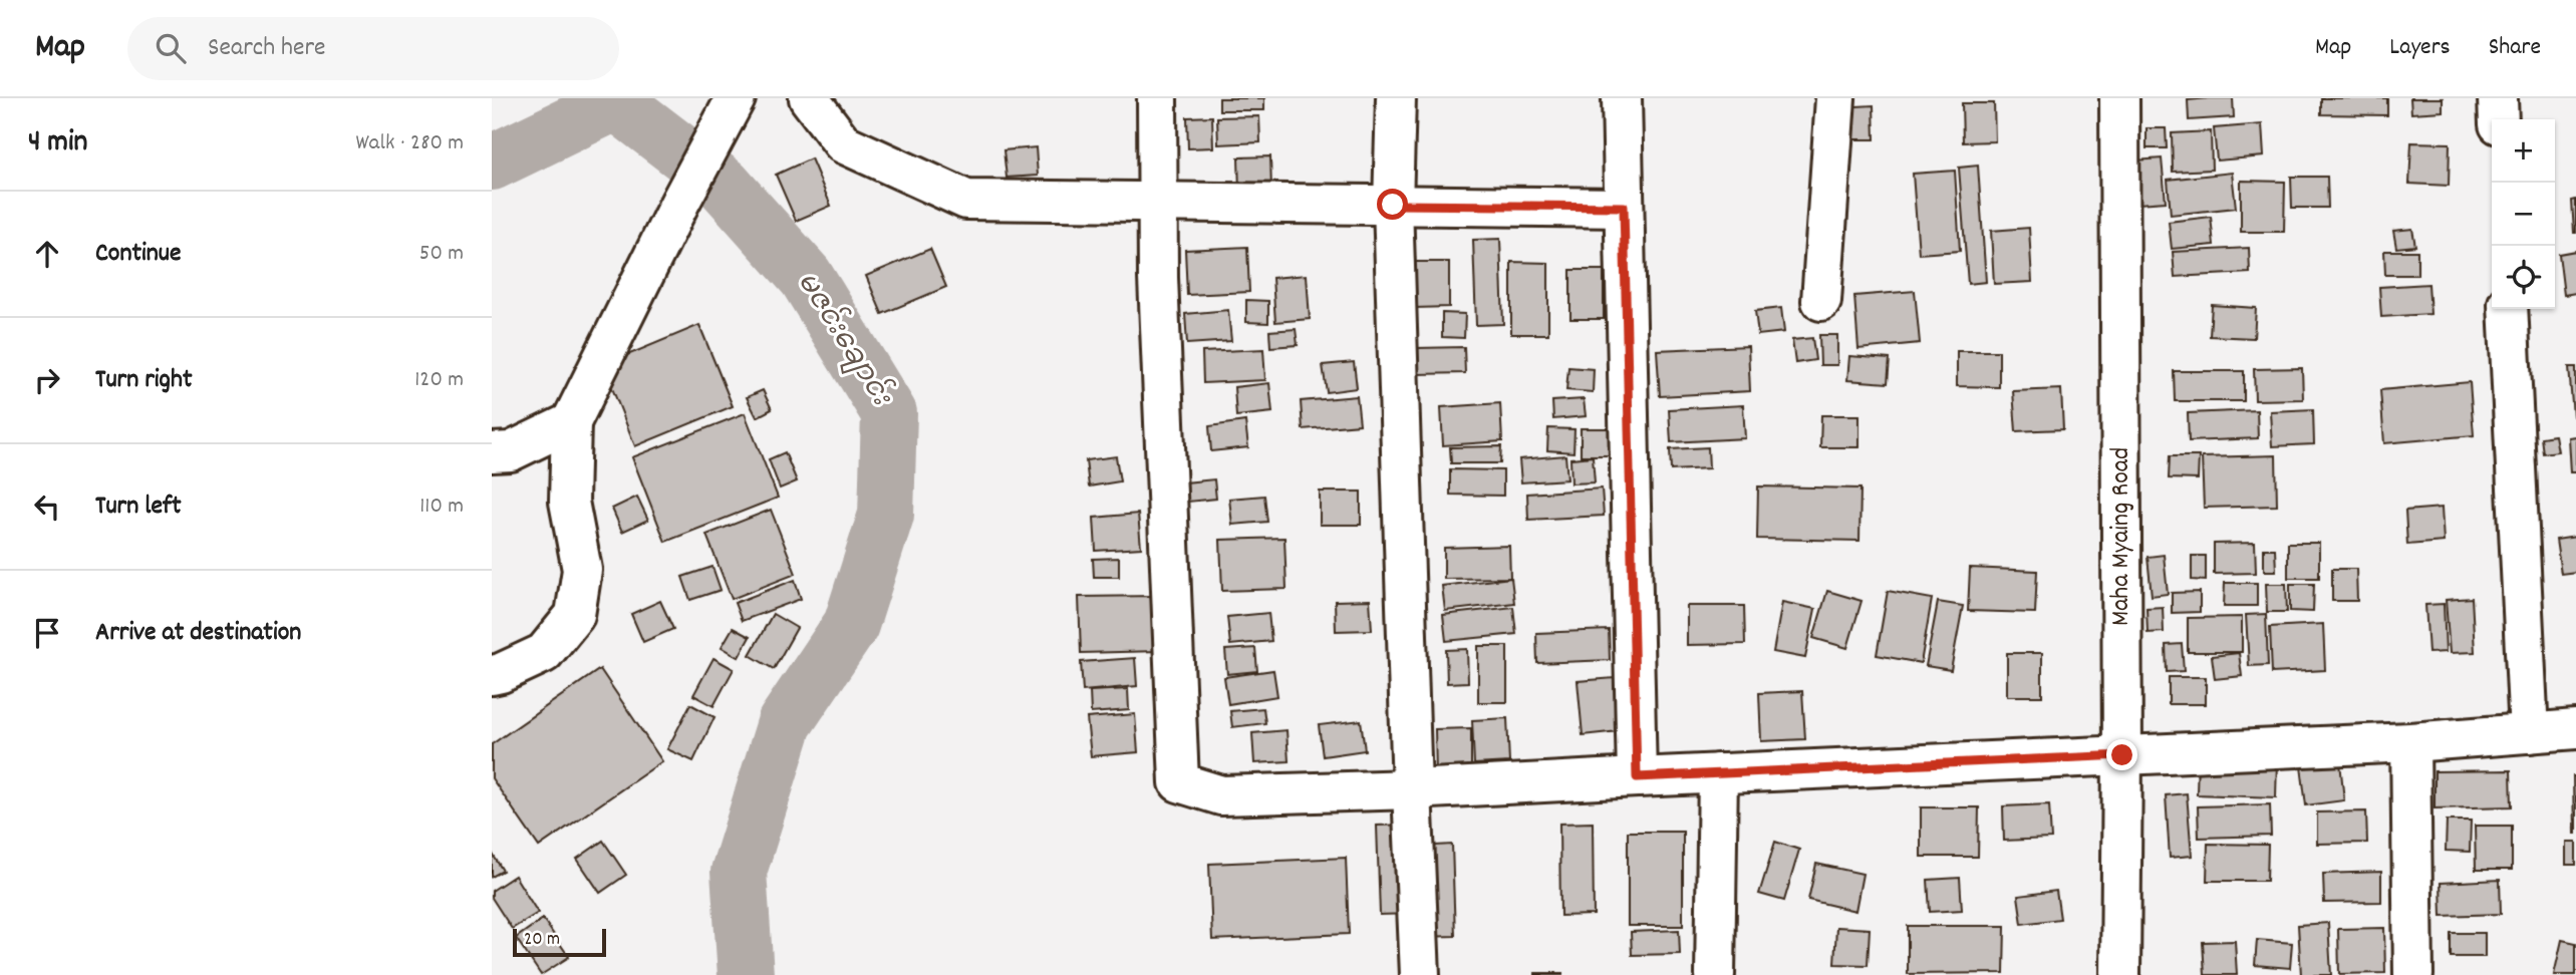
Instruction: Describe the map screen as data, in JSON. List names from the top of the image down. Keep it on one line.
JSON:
{"streets":{"street":["Maha Myaing Road"]},"water":["မဇင်းချောင်း"],"scale_bar":"20 m","page":{"header":"Map","search":"Search here","nav":["Map","Layers","Share"],"heading":["4 min","Walk · 280 m"],"map_buttons":["+","−"],"list":[["Continue","50 m"],["Turn right","120 m"],["Turn left","110 m"],"Arrive at destination"],"scale":"20 m"}}
